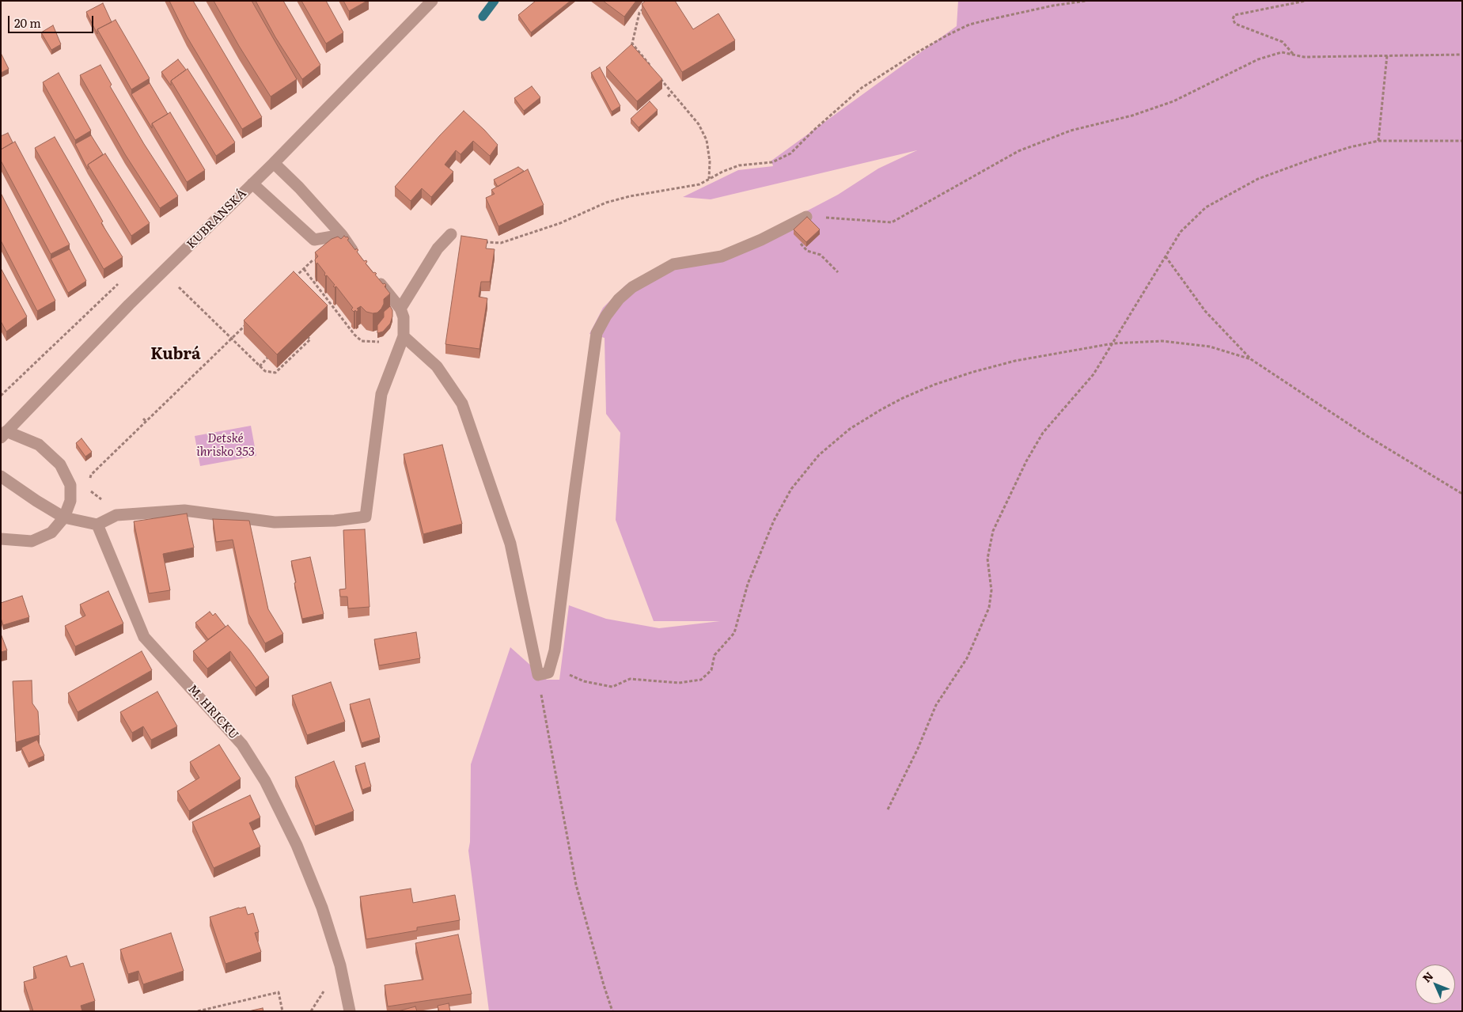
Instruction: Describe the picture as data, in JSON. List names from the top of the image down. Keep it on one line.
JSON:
{"streets":{"street":["KUBRANSKÁ","M. HRICKU"]},"districts":["Kubrá"],"parks":["Detské ihrisko 353"],"scale_bar":"20 m","north":"top left"}
